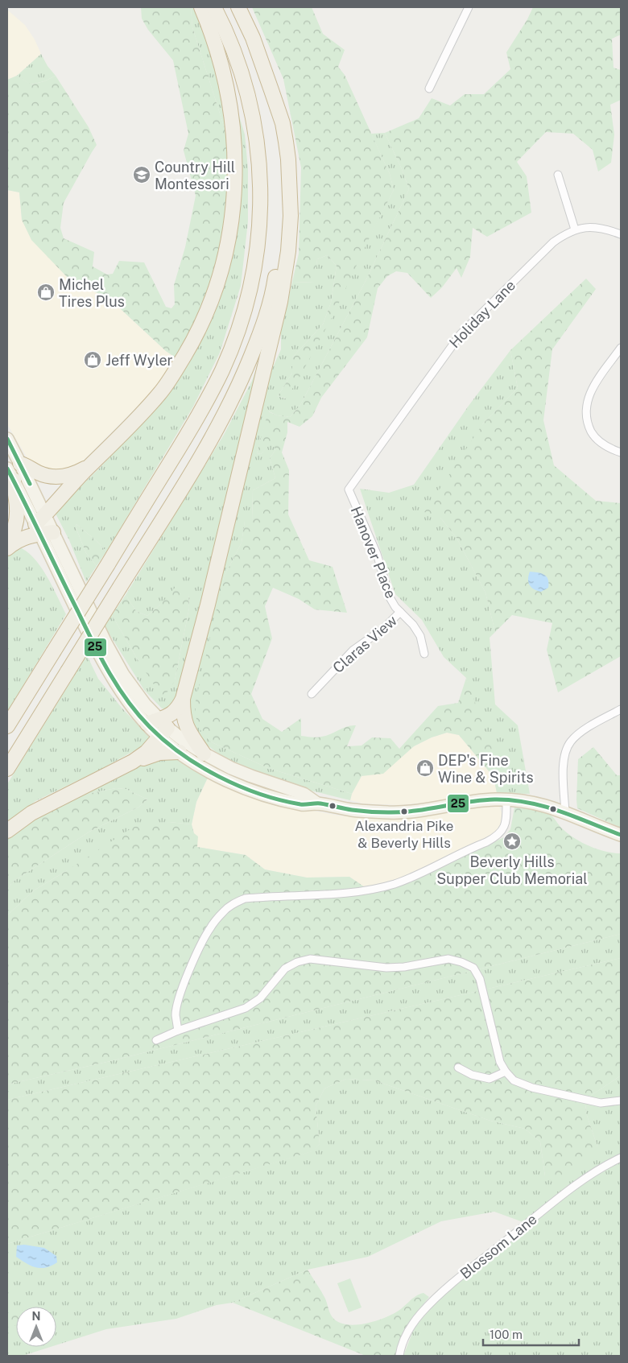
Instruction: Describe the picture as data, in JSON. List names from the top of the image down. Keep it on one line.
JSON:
{"streets":{"street":["Holiday Lane","Hanover Place","Claras View","Blossom Lane"]},"crossings":[["Holiday Lane","Hanover Place"],["Hanover Place","Claras View"]],"places":{"school or university":["Country Hill Montessori"],"shop":["Michel Tires Plus","Jeff Wyler","DEP's Fine Wine & Spirits"],"other":["Alexandria Pike & Beverly Hills"],"place":["Beverly Hills Supper Club Memorial"]},"lines":["transit line 25"],"scale_bar":"100 m","north":"top"}
